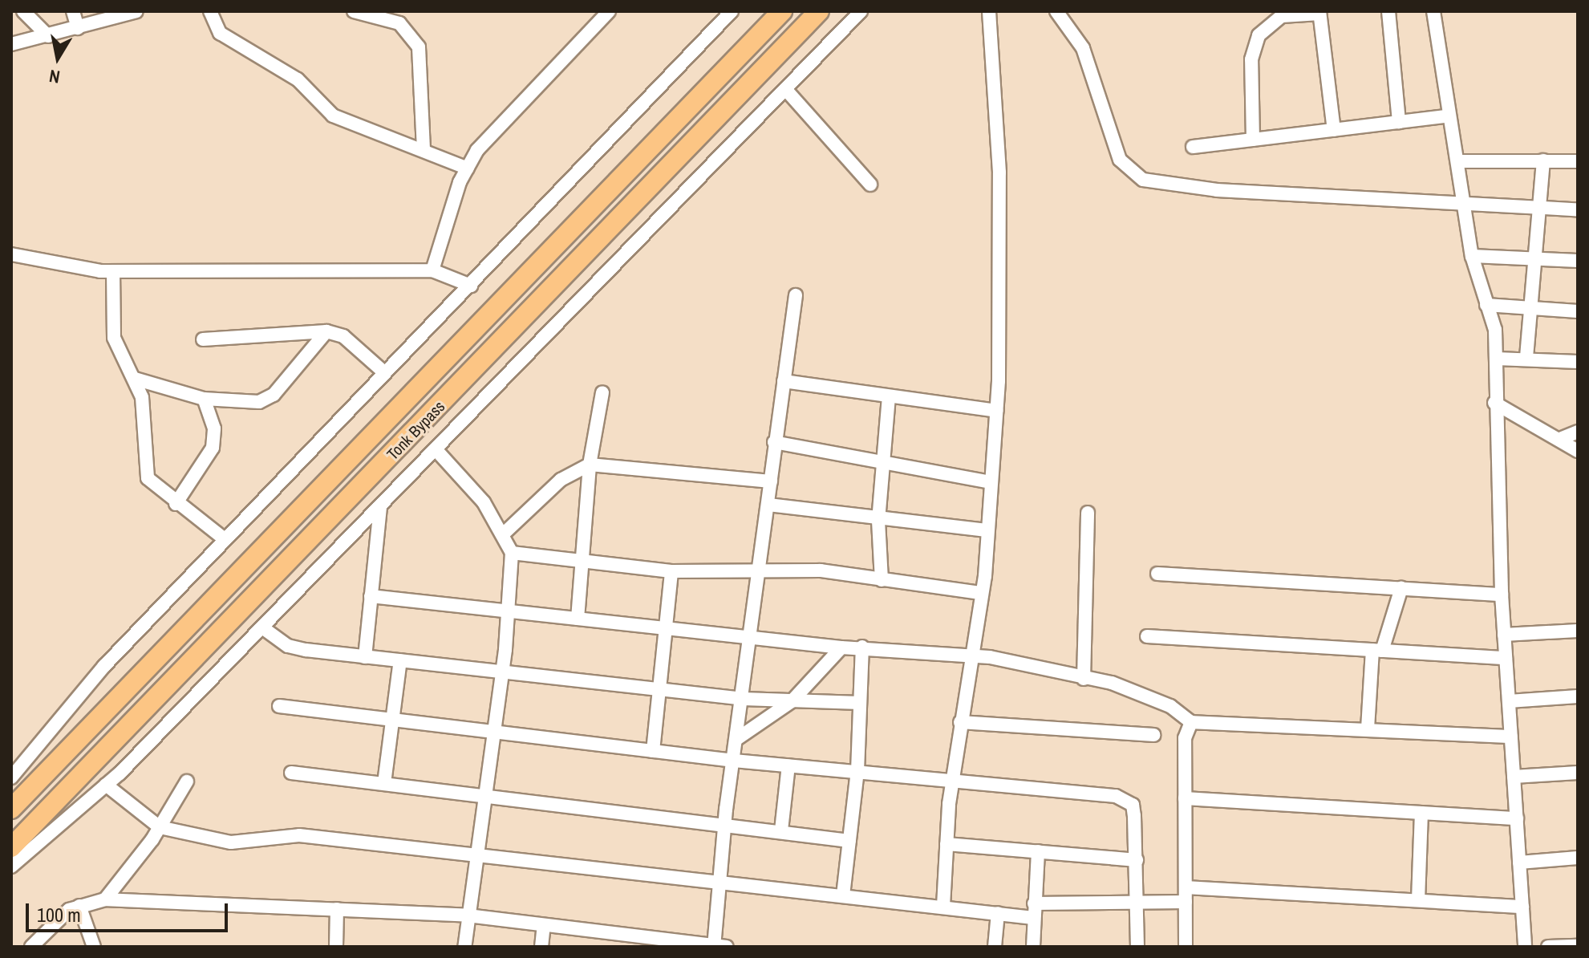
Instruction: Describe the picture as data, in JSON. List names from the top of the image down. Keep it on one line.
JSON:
{"streets":{"highway":["Tonk Bypass"]},"scale_bar":"100 m","north":"bottom"}
